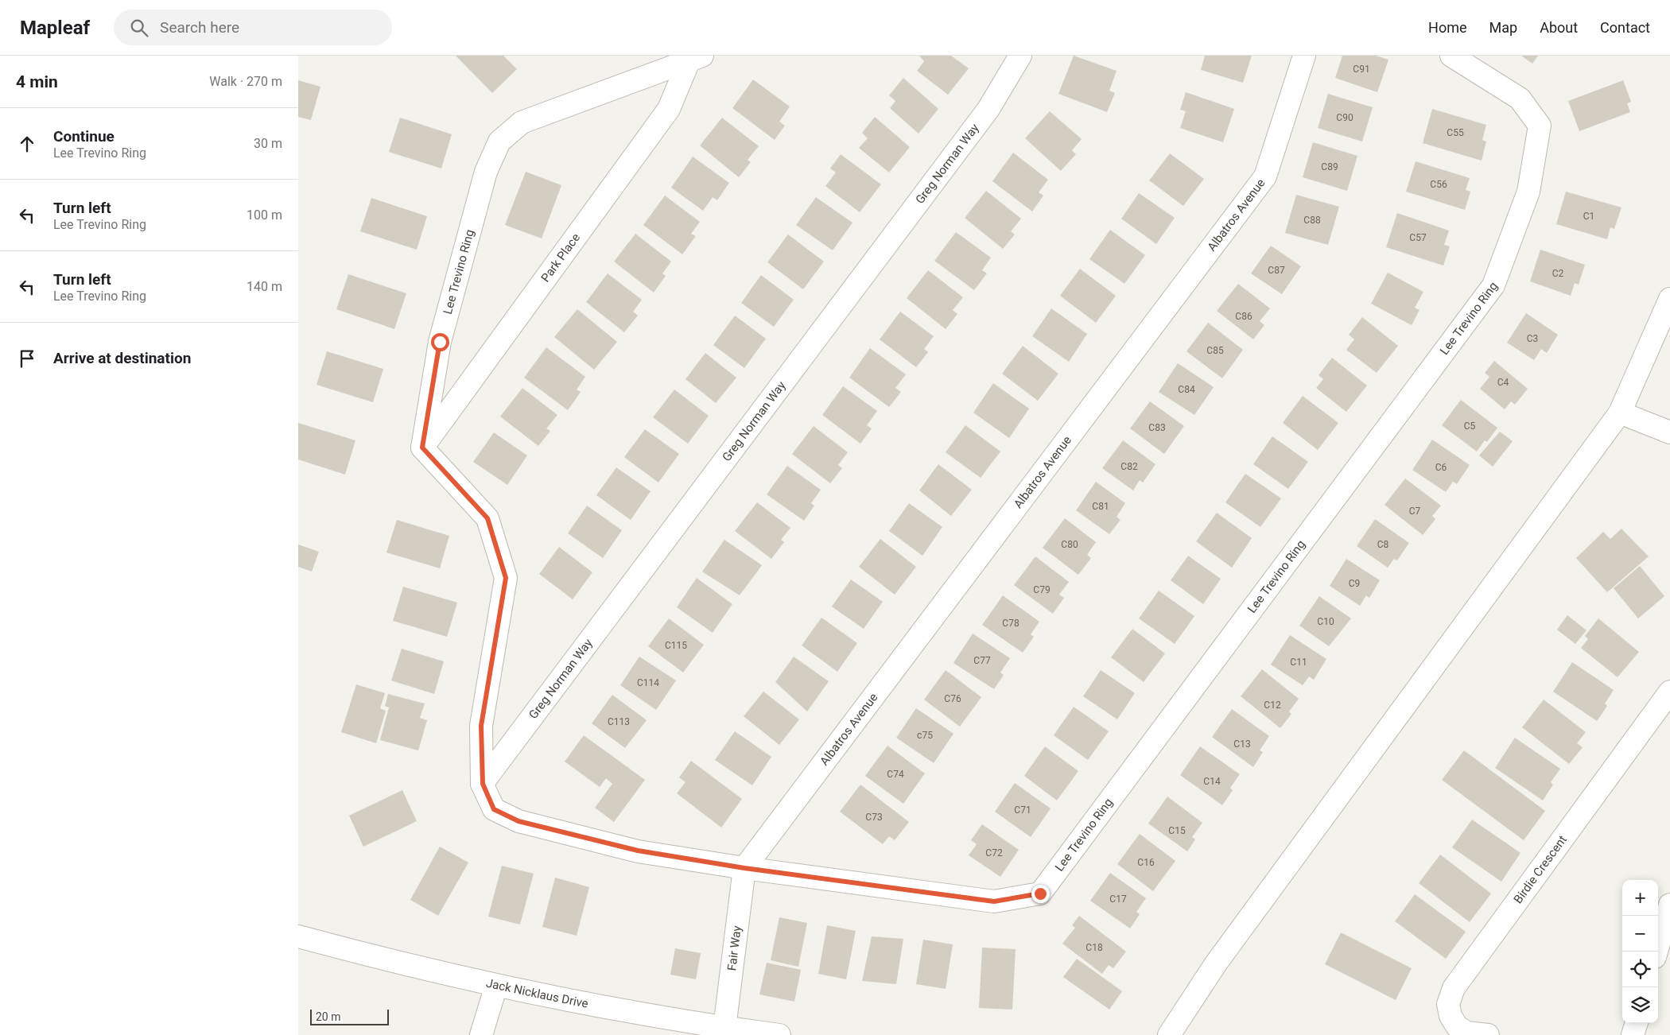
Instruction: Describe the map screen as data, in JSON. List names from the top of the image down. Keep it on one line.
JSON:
{"streets":{"street":["Greg Norman Way","Albatros Avenue","Park Place","Lee Trevino Ring","Birdie Crescent","Fair Way","Jack Nicklaus Drive"]},"crossings":[["Greg Norman Way","Lee Trevino Ring"],["Albatros Avenue","Lee Trevino Ring"],["Albatros Avenue","Fair Way"],["Park Place","Lee Trevino Ring"],["Lee Trevino Ring","Fair Way"],["Fair Way","Jack Nicklaus Drive"]],"house_numbers":["C91","C90","C55","C89","C56","C1","C88","C57","C87","C2","C86","C3","C85","C4","C84","C5","C83","C82","C6","C81","C7","C80","C8","C9","C79","C10","C78","C115","C77","C11","C114","C76","C12","C113","c75","C13","C74","C14","C71","C73","C15","C72","C16","C17","C18"],"scale_bar":"20 m","page":{"header":"Mapleaf","search":"Search here","nav":["Home","Map","About","Contact"],"heading":["4 min","Walk · 270 m"],"list":[["Continue","Lee Trevino Ring","30 m"],["Turn left","Lee Trevino Ring","100 m"],["Turn left","Lee Trevino Ring","140 m"],"Arrive at destination"],"map_buttons":["+","−"],"scale":"20 m"}}
